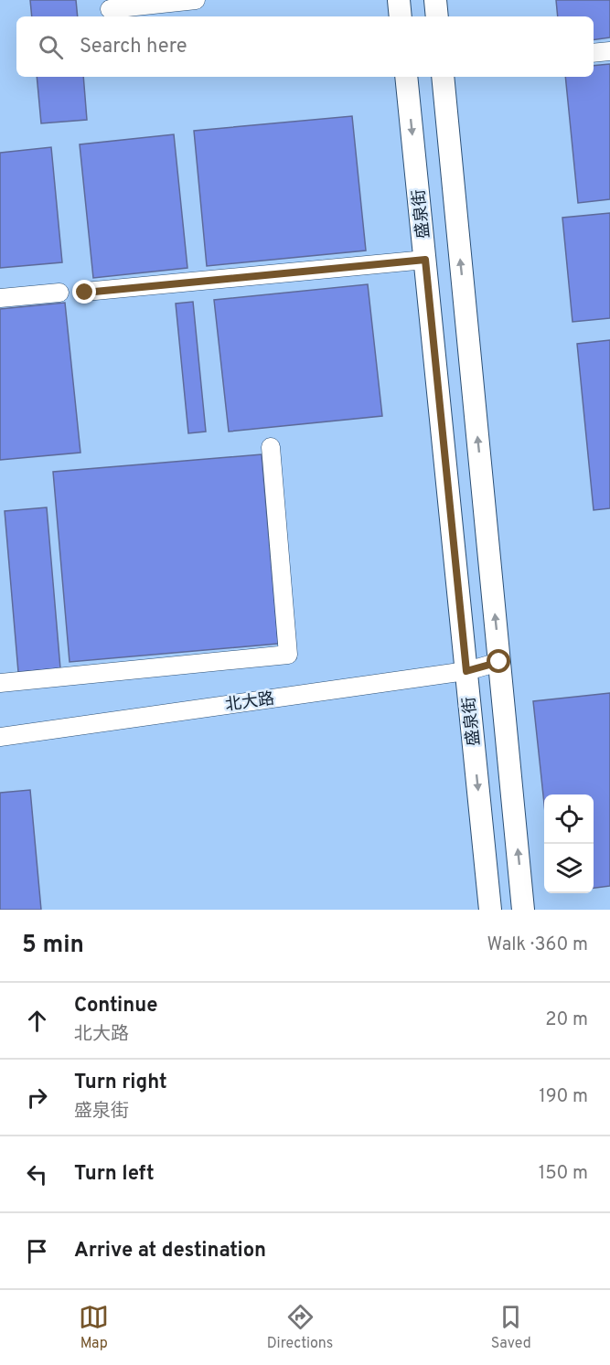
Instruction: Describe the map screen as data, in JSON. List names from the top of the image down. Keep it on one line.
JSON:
{"streets":{"main road":["盛泉街"],"street":["北大路"]},"crossings":[["盛泉街","北大路"]],"page":{"search":"Search here","heading":["5 min","Walk · 360 m"],"list":[["Continue","北大路","20 m"],["Turn right","盛泉街","190 m"],["Turn left","150 m"],"Arrive at destination"],"nav":["Map","Directions","Saved"]}}
